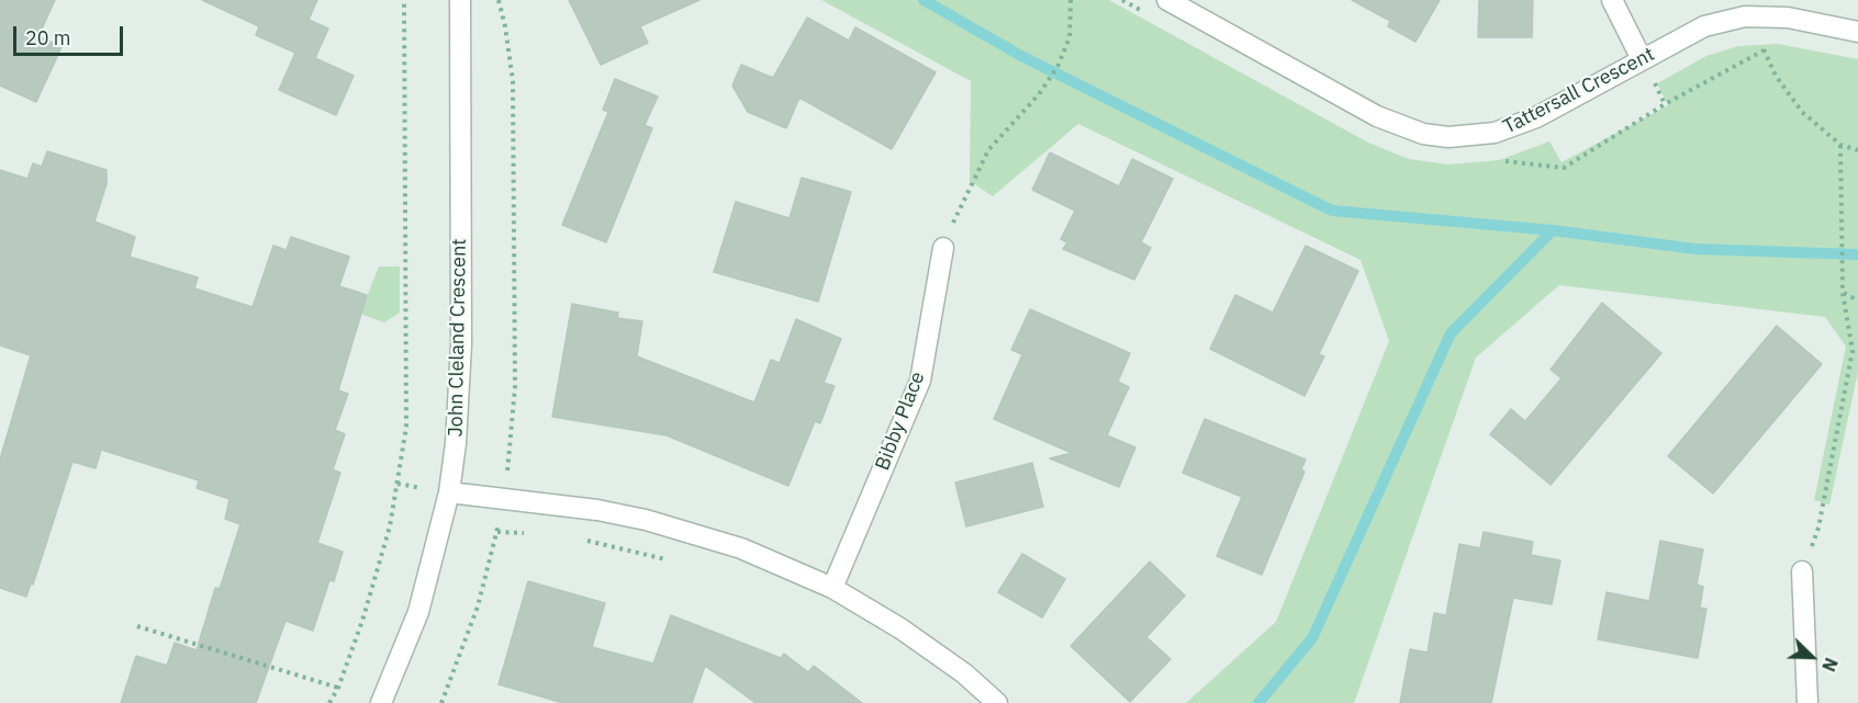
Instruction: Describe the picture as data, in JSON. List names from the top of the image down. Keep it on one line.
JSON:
{"streets":{"street":["Tattersall Crescent","John Cleland Crescent","Bibby Place"]},"scale_bar":"20 m","north":"bottom right"}
